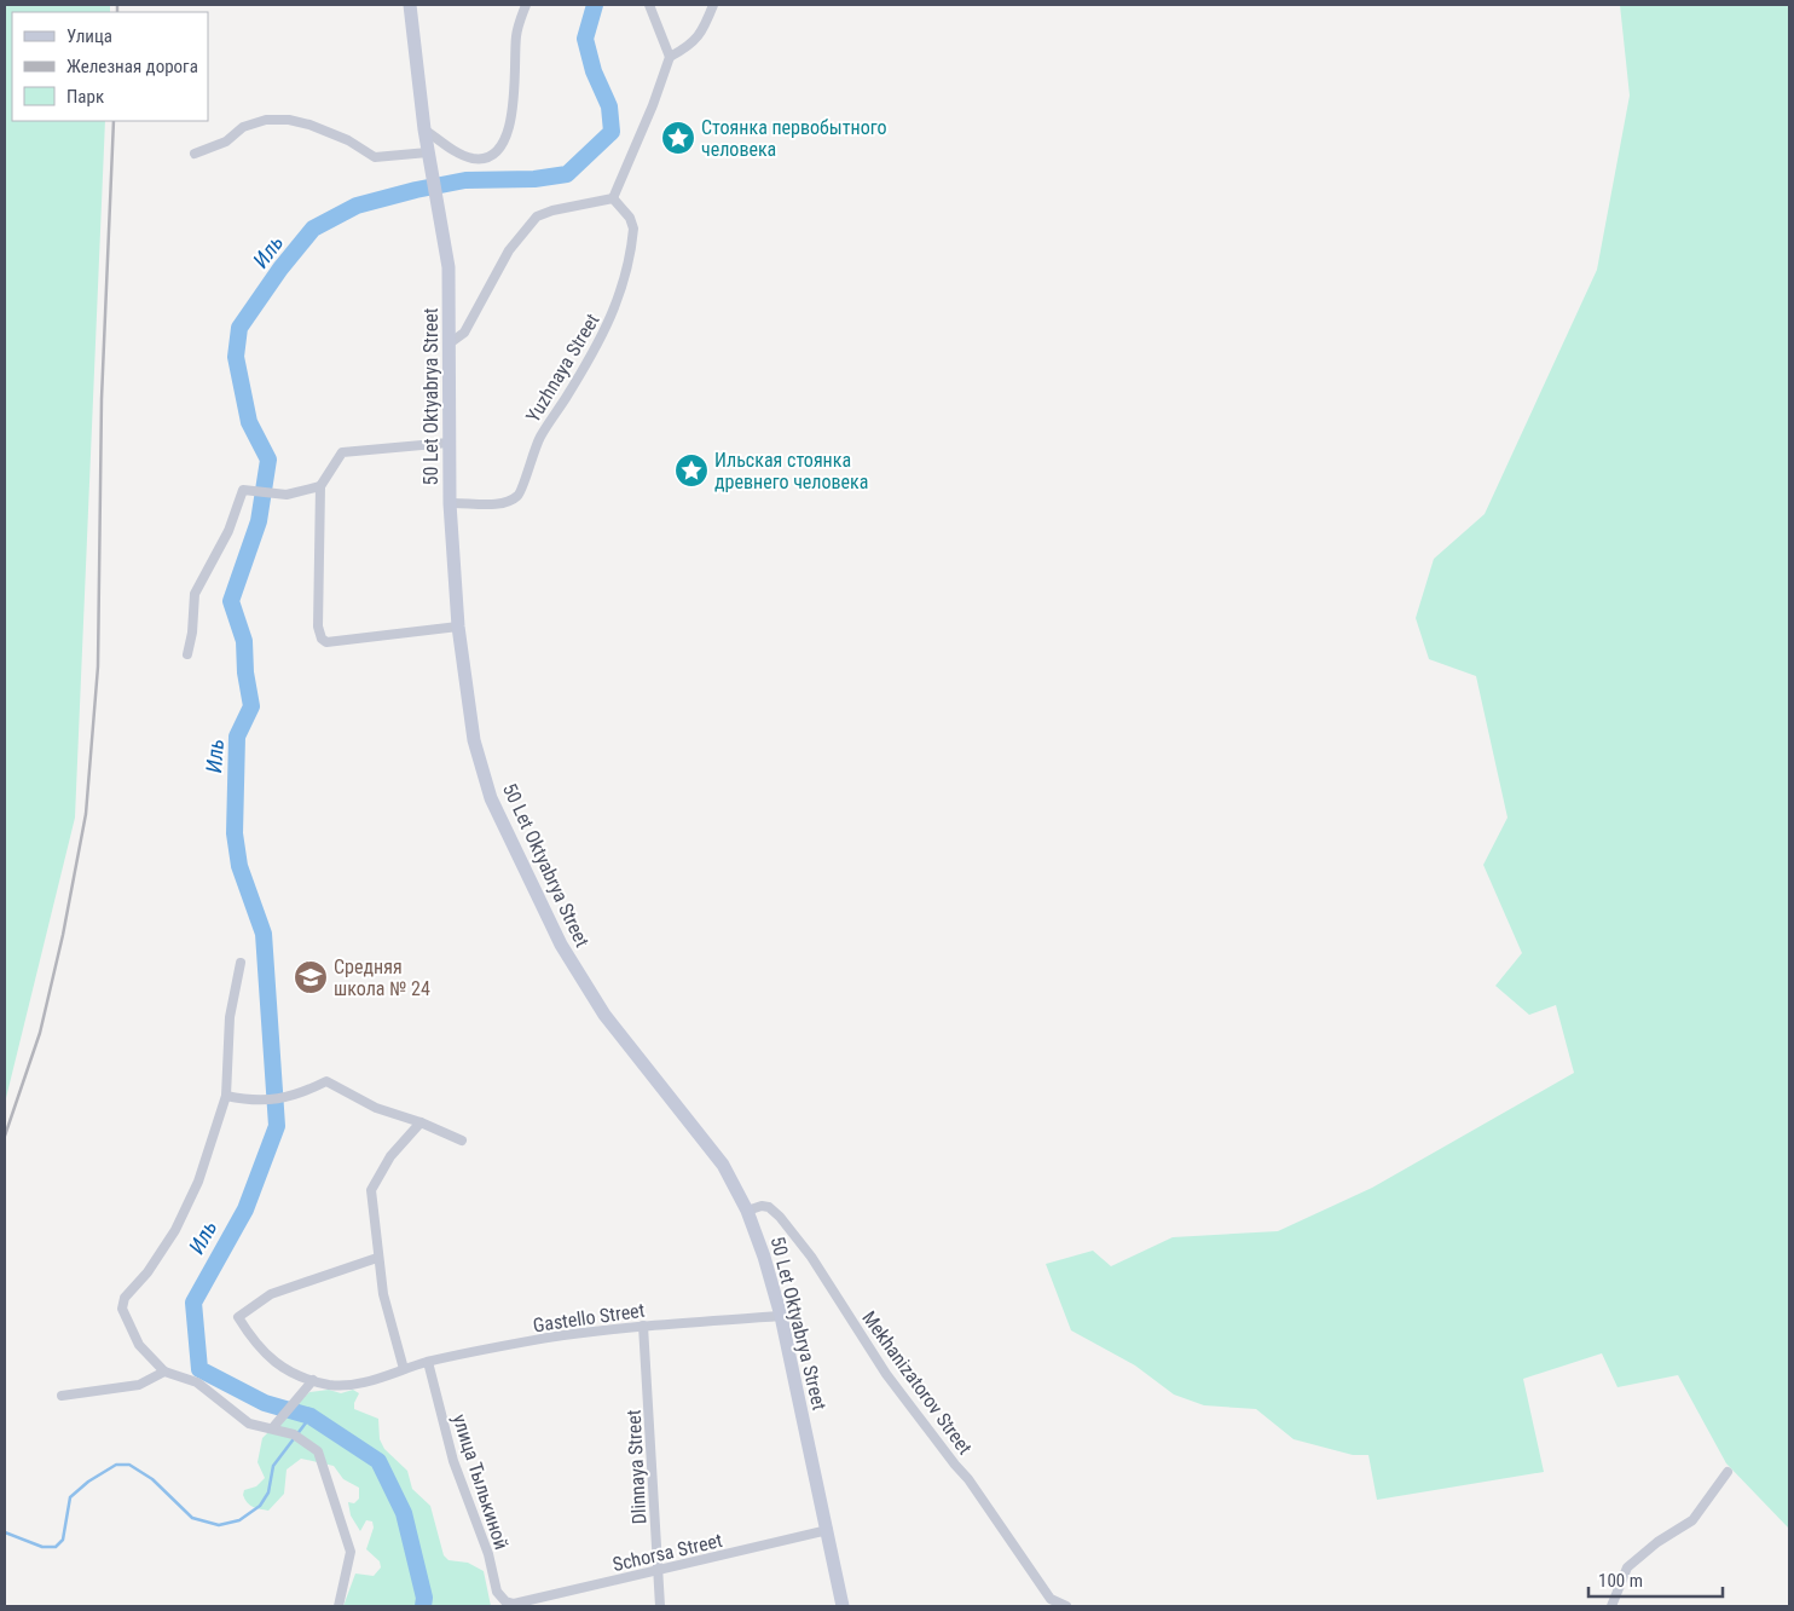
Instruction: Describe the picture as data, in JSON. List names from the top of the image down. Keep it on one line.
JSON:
{"streets":{"street":["Yuzhnaya Street","50 Let Oktyabrya Street","Gastello Street","Mekhanizatorov Street","Dlinnaya Street","улица Тылькиной","Schorsa Street"]},"crossings":[["Yuzhnaya Street","50 Let Oktyabrya Street"],["50 Let Oktyabrya Street","Gastello Street"],["50 Let Oktyabrya Street","Mekhanizatorov Street"],["50 Let Oktyabrya Street","Schorsa Street"],["Gastello Street","Dlinnaya Street"],["Gastello Street","улица Тылькиной"],["Dlinnaya Street","Schorsa Street"],["улица Тылькиной","Schorsa Street"]],"water":["Иль"],"places":{"place":["Стоянка первобытного человека","Ильская стоянка древнего человека"],"school or university":["Средняя школа № 24"]},"legend":["Улица","Железная дорога","Парк"],"scale_bar":"100 m"}
